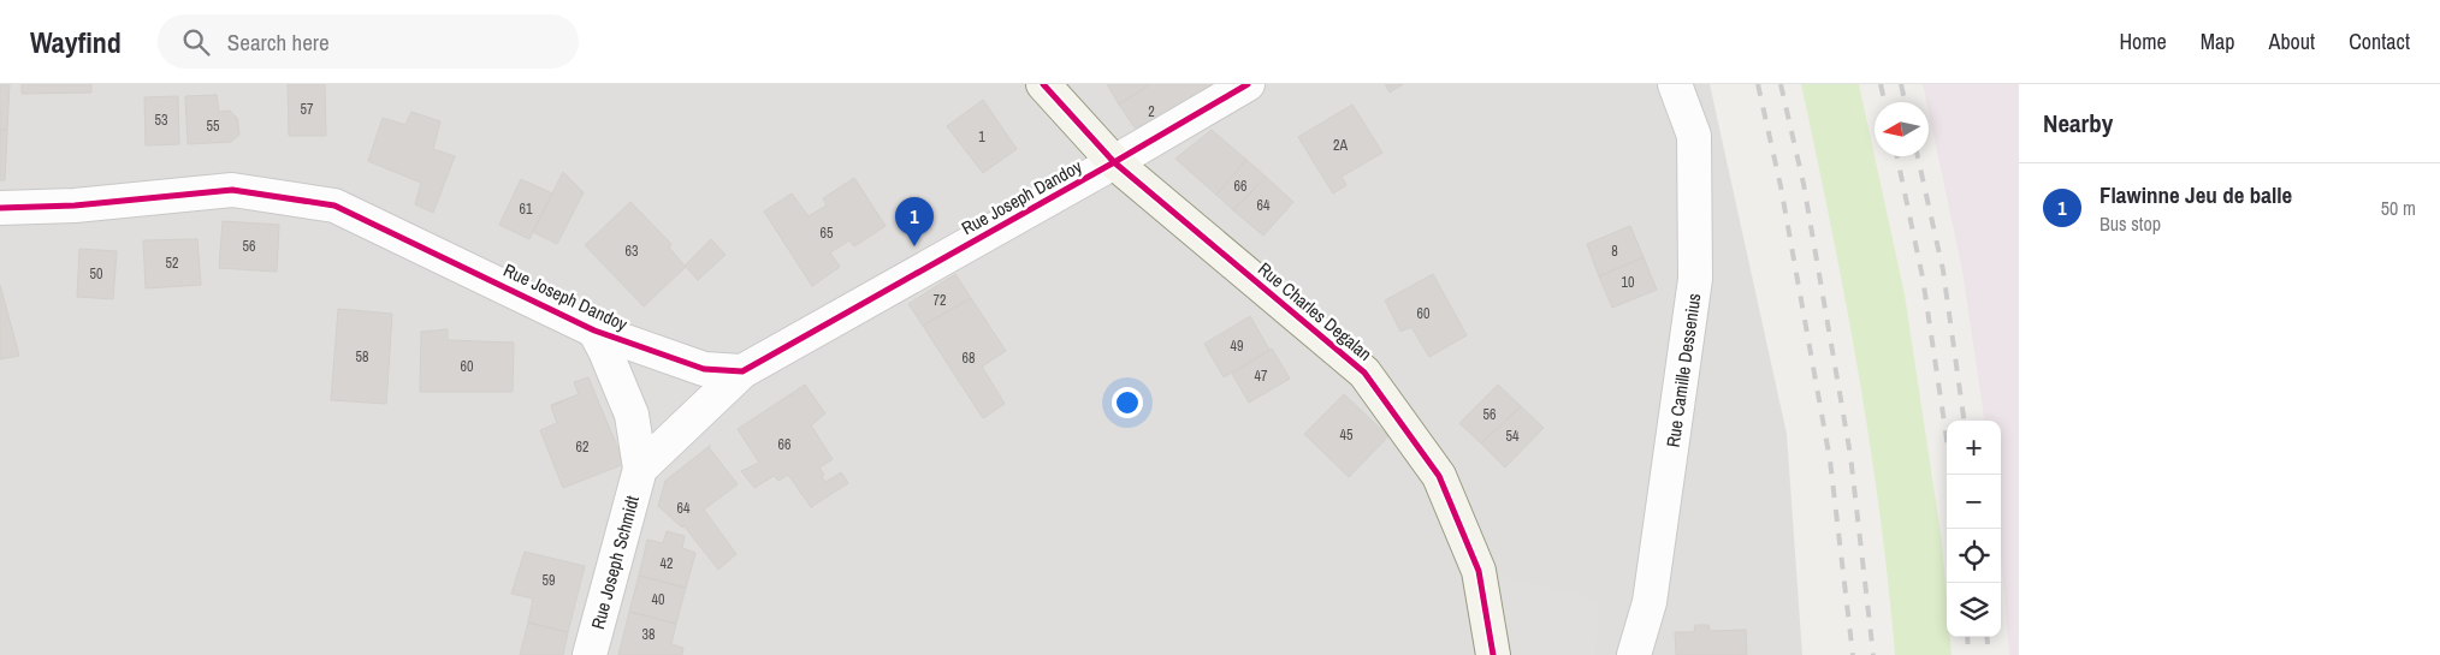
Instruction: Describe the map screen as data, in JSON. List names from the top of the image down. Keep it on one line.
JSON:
{"streets":{"street":["Rue Joseph Dandoy","Rue Charles Degalan","Rue Camille Dessenius","Rue Joseph Schmidt"]},"crossings":[["Rue Joseph Dandoy","Rue Charles Degalan"]],"house_numbers":["57","2","53","55","1","2A","66","64","61","65","56","63","8","52","50","10","72","60","49","58","68","60","47","56","45","54","66","62","64","42","59","40","38"],"north":"left","page":{"header":"Wayfind","search":"Search here","nav":["Home","Map","About","Contact"],"heading":"Nearby","list":[{"mark":"1","name":"Flawinne Jeu de balle","note":"Bus stop","value":"50 m"}],"pins":"1","map_buttons":["+","−"]}}
